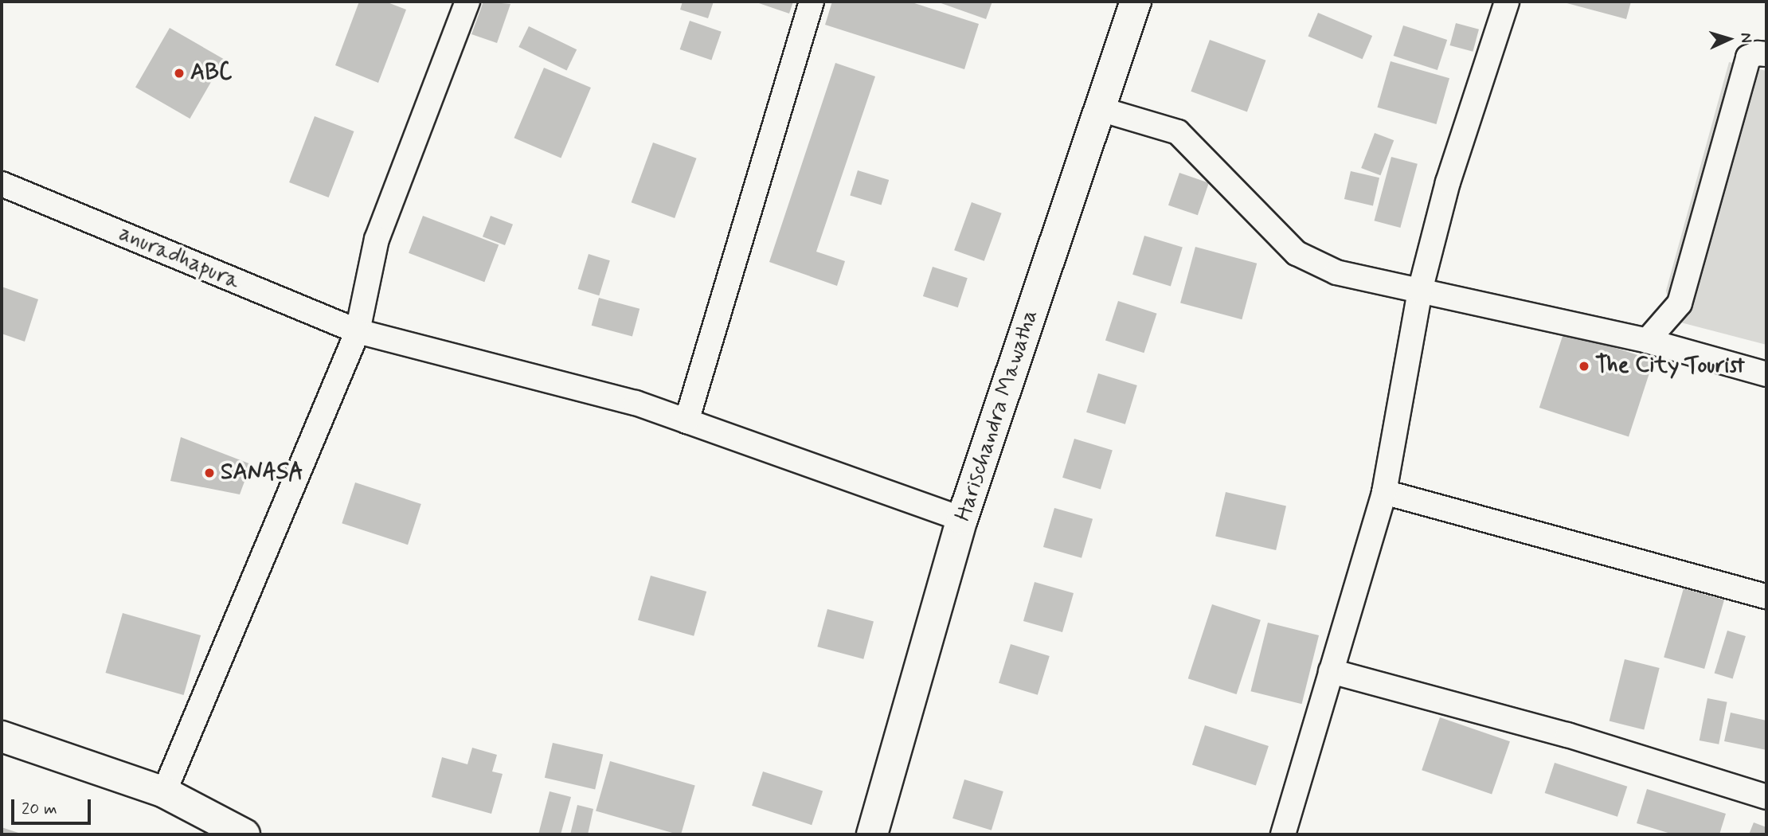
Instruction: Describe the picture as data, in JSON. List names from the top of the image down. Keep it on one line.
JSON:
{"streets":{"main road":["Harischandra Mawatha"],"street":["anuradhapura"]},"crossings":[["anuradhapura","Harischandra Mawatha"]],"places":["ABC","The City Tourist","SANASA"],"scale_bar":"20 m","north":"right"}
